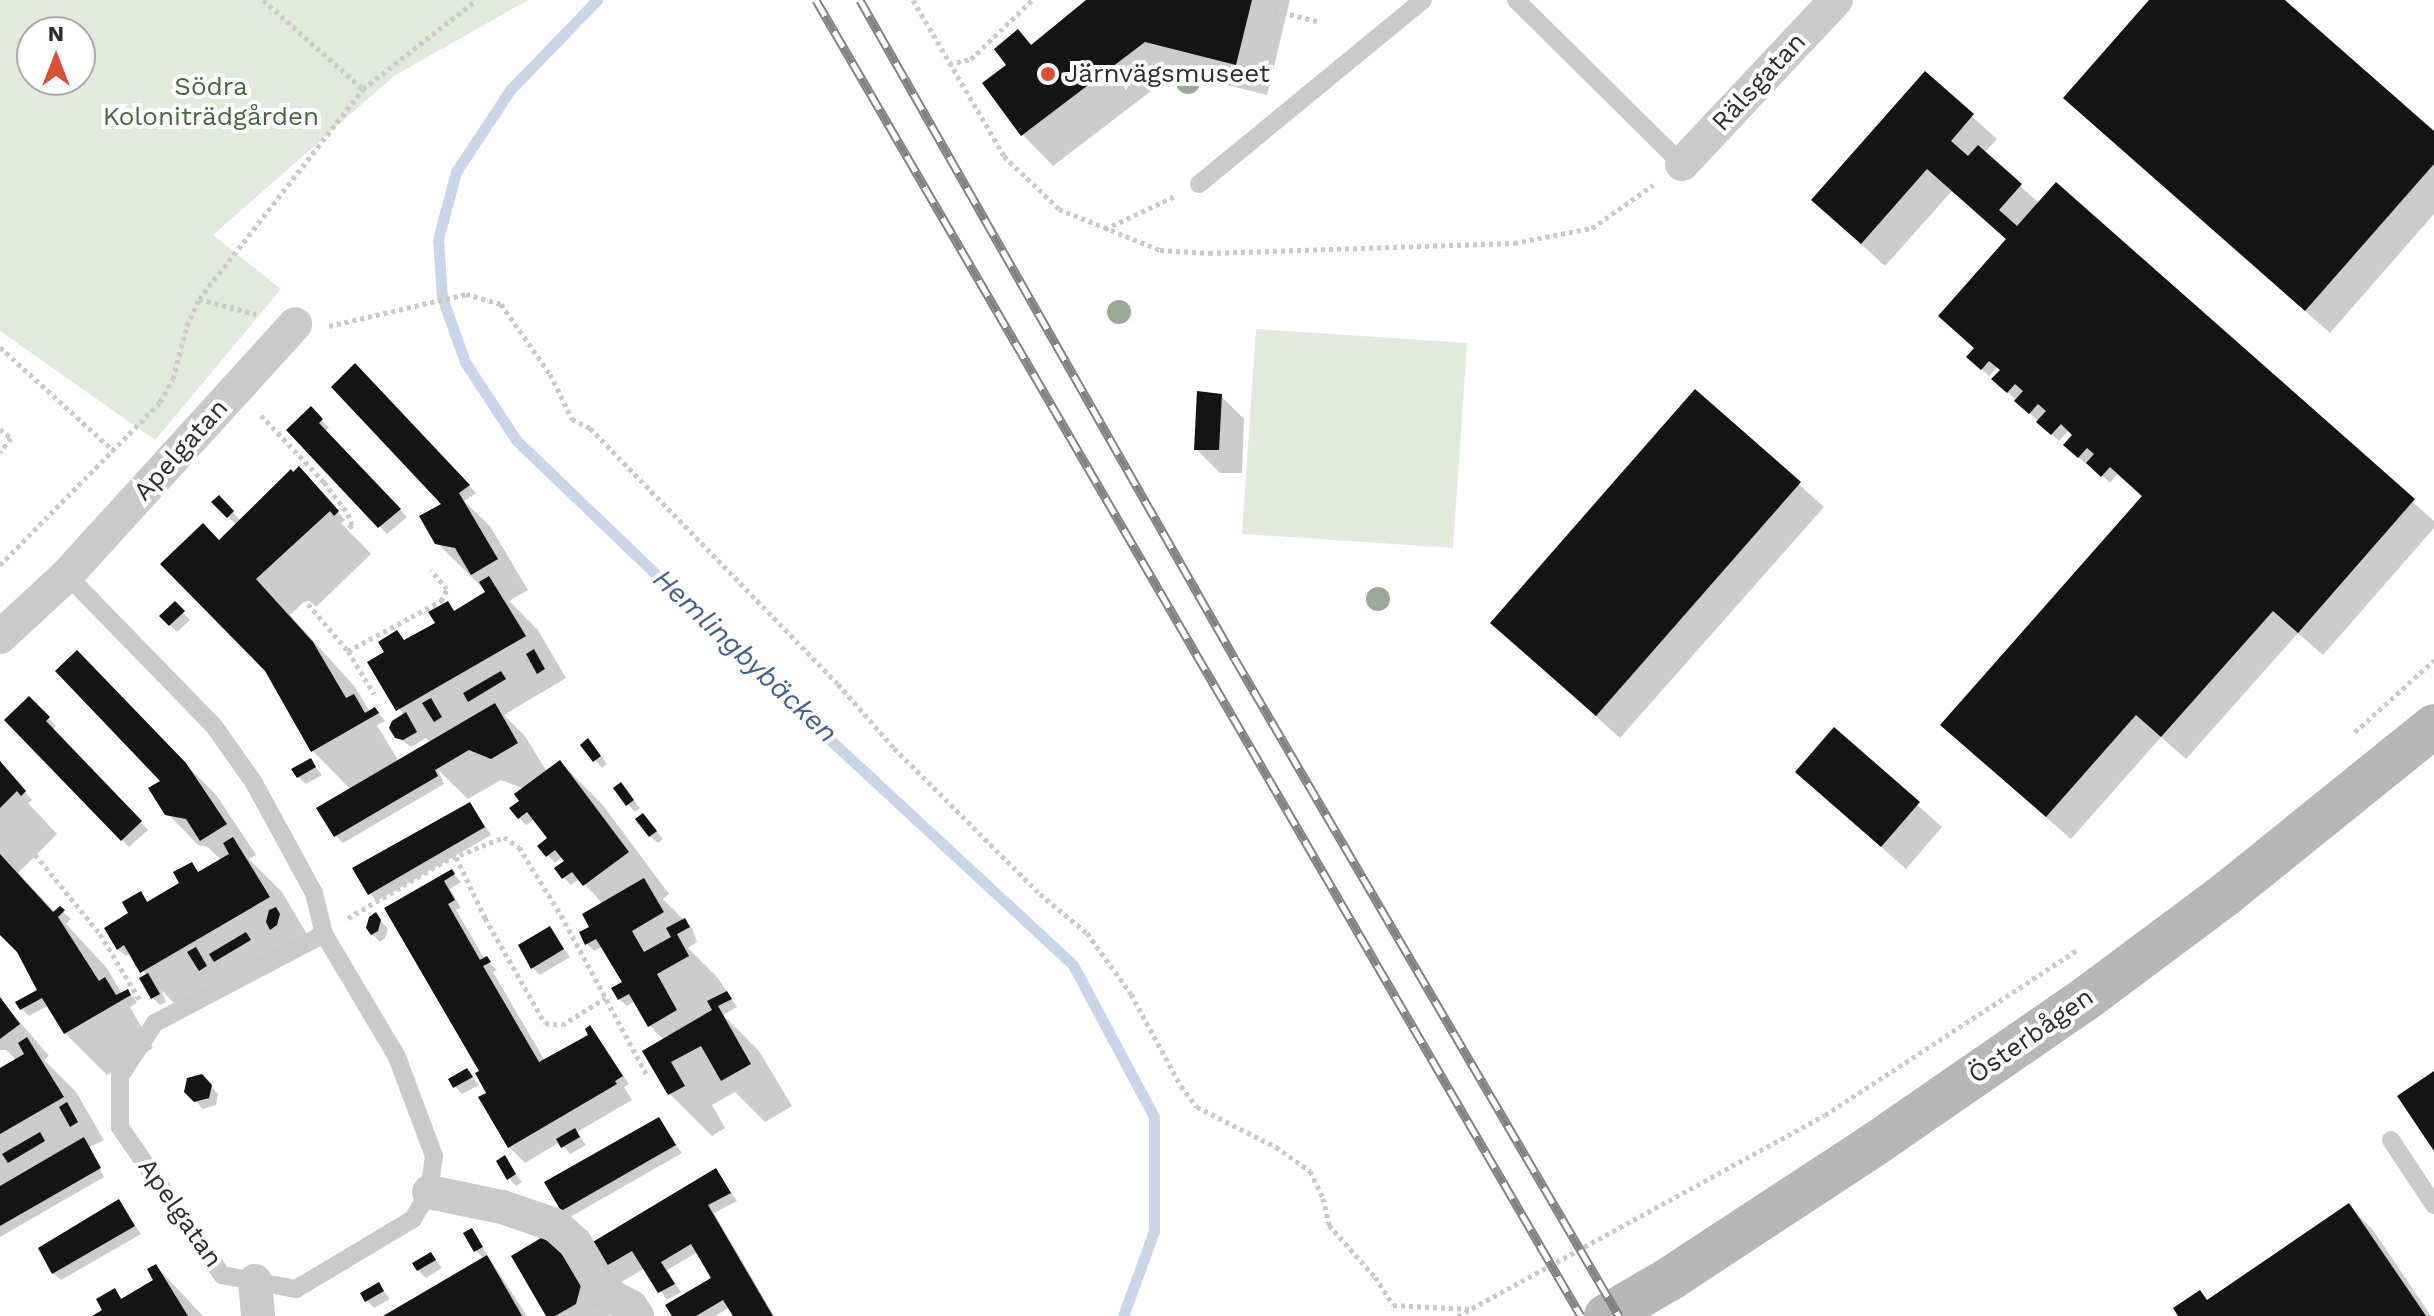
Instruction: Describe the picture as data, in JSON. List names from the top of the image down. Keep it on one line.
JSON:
{"streets":{"main road":["Österbågen"],"street":["Rälsgatan","Apelgatan"]},"water":["Hemlingbybäcken"],"parks":["Södra Koloniträdgården"],"places":["Järnvägsmuseet"],"north":"top"}
